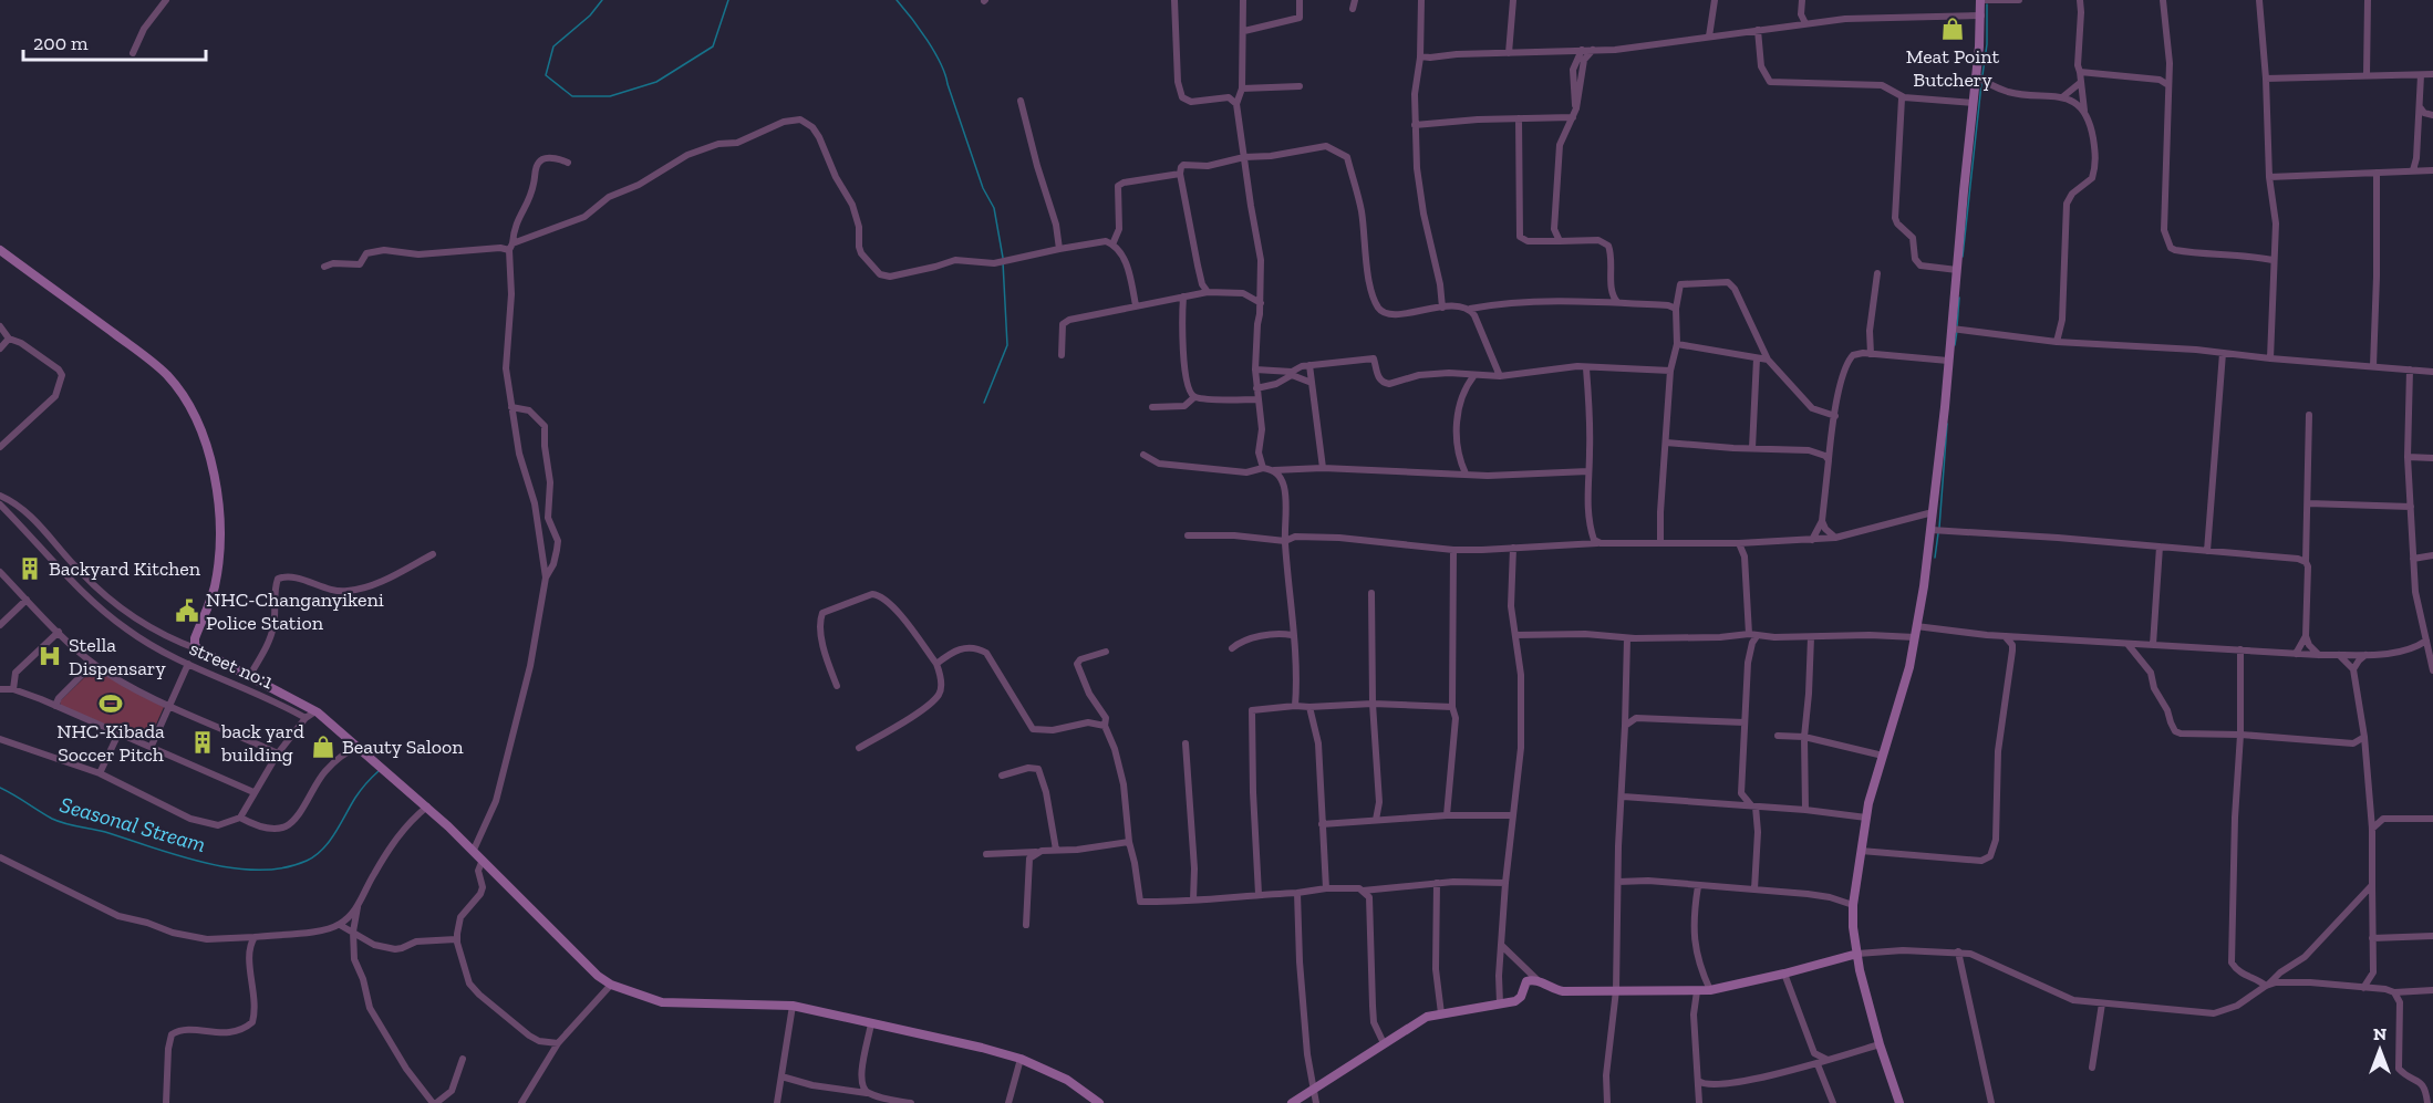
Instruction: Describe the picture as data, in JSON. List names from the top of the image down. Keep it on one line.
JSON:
{"streets":{"street":["street no:1"]},"water":["Seasonal Stream"],"places":{"shop":["Meat Point Butchery","Beauty Saloon"],"building":["Backyard Kitchen","back yard building"],"public building":["NHC-Changanyikeni Police Station"],"hospital":["Stella Dispensary"],"sports":["NHC-Kibada Soccer Pitch"]},"scale_bar":"200 m","north":"top"}
